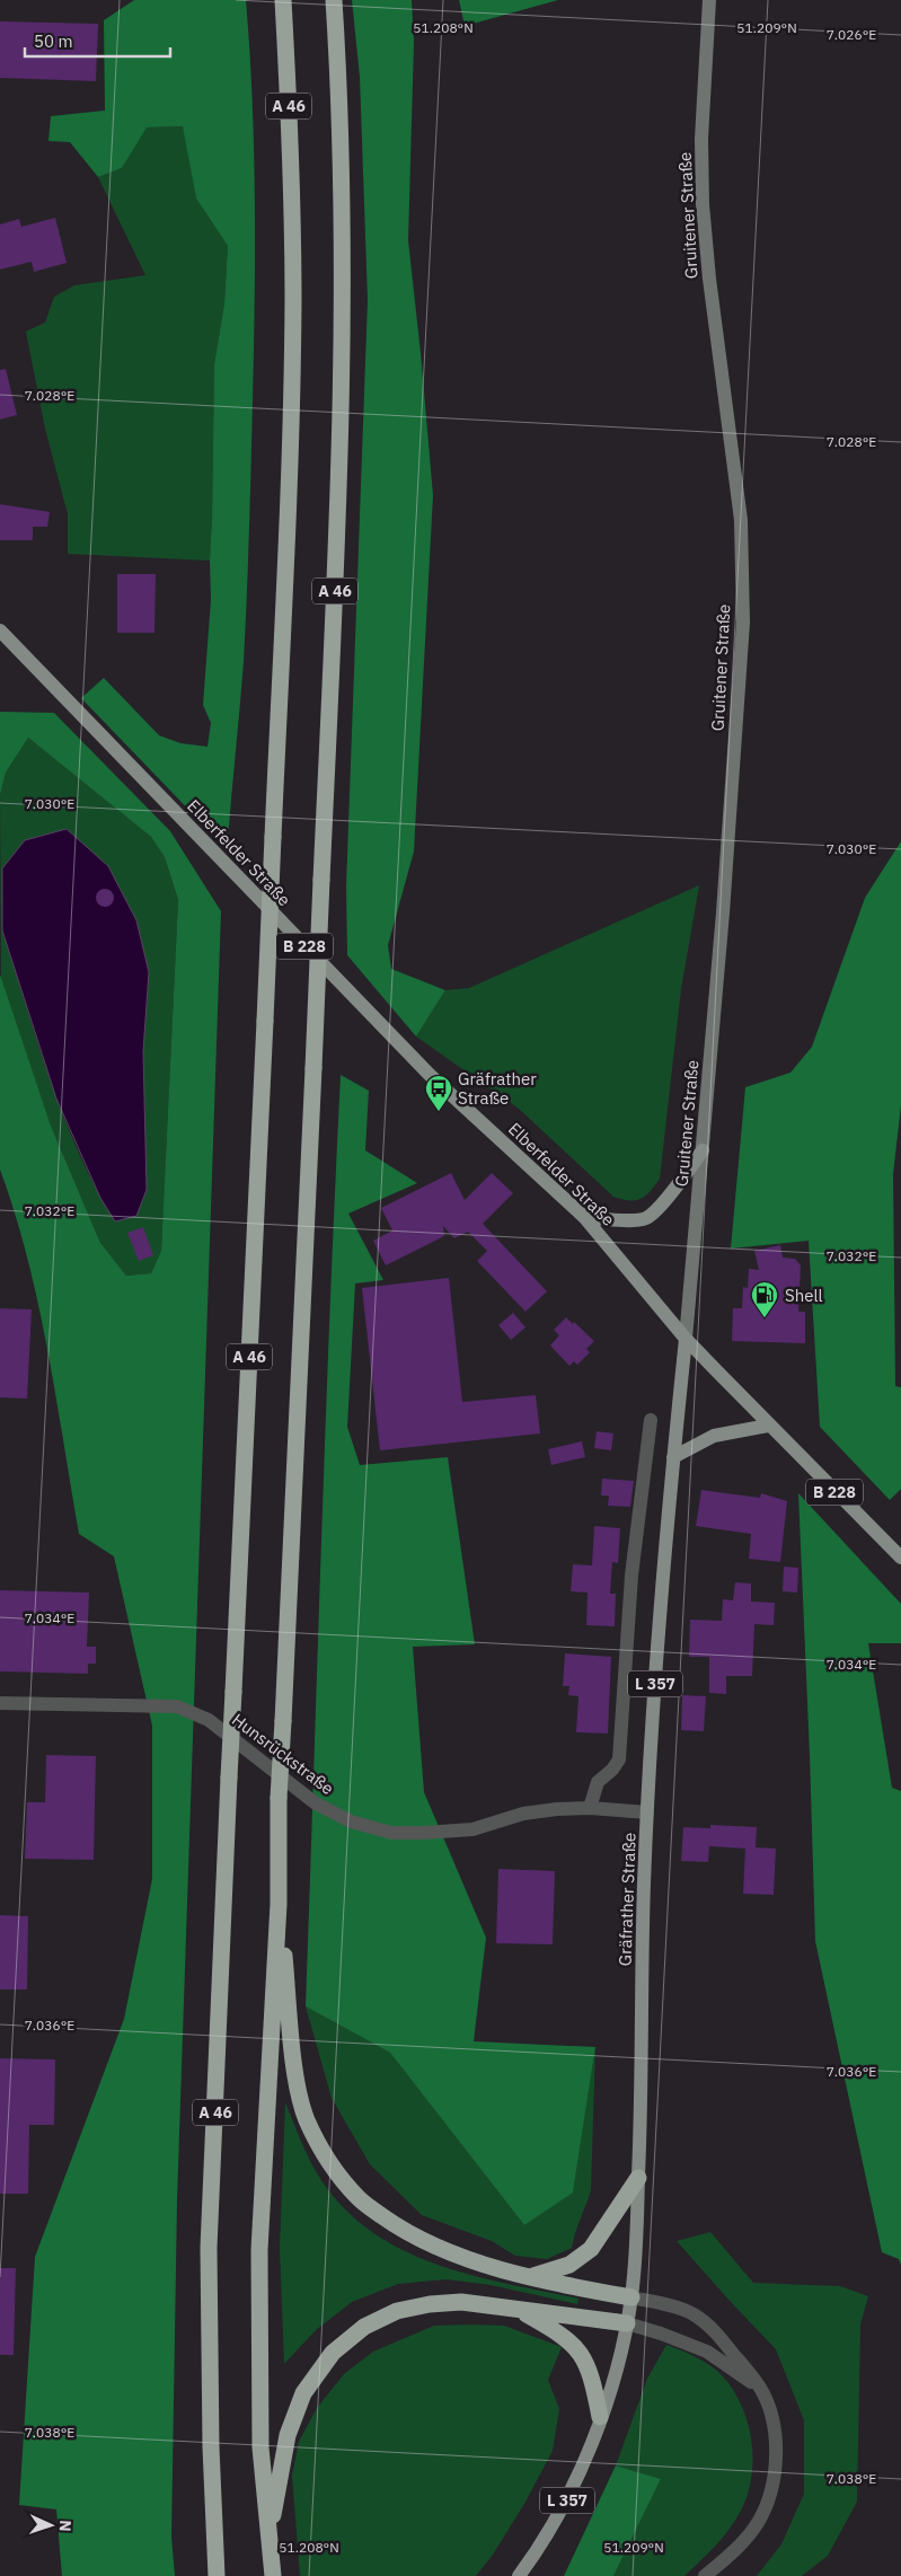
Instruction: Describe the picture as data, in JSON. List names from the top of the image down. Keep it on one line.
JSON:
{"streets":{"highway":["A 46"],"main road":["Gruitener Straße","Elberfelder Straße","B 228","L 357","Gräfrather Straße"],"street":["Hunsrückstraße"]},"crossings":[["Gruitener Straße","Elberfelder Straße"],["Gruitener Straße","Gräfrather Straße"],["Elberfelder Straße","Gräfrather Straße"],["L 357","Gräfrather Straße"],["Hunsrückstraße","Gräfrather Straße"]],"places":{"bus stop":["Gräfrather Straße"],"fuel station":["Shell"]},"scale_bar":"50 m","north":"right","coordinates":["51.208°N","51.209°N","7.026°E","7.028°E","7.030°E","7.032°E","7.034°E","7.036°E","7.038°E"]}
